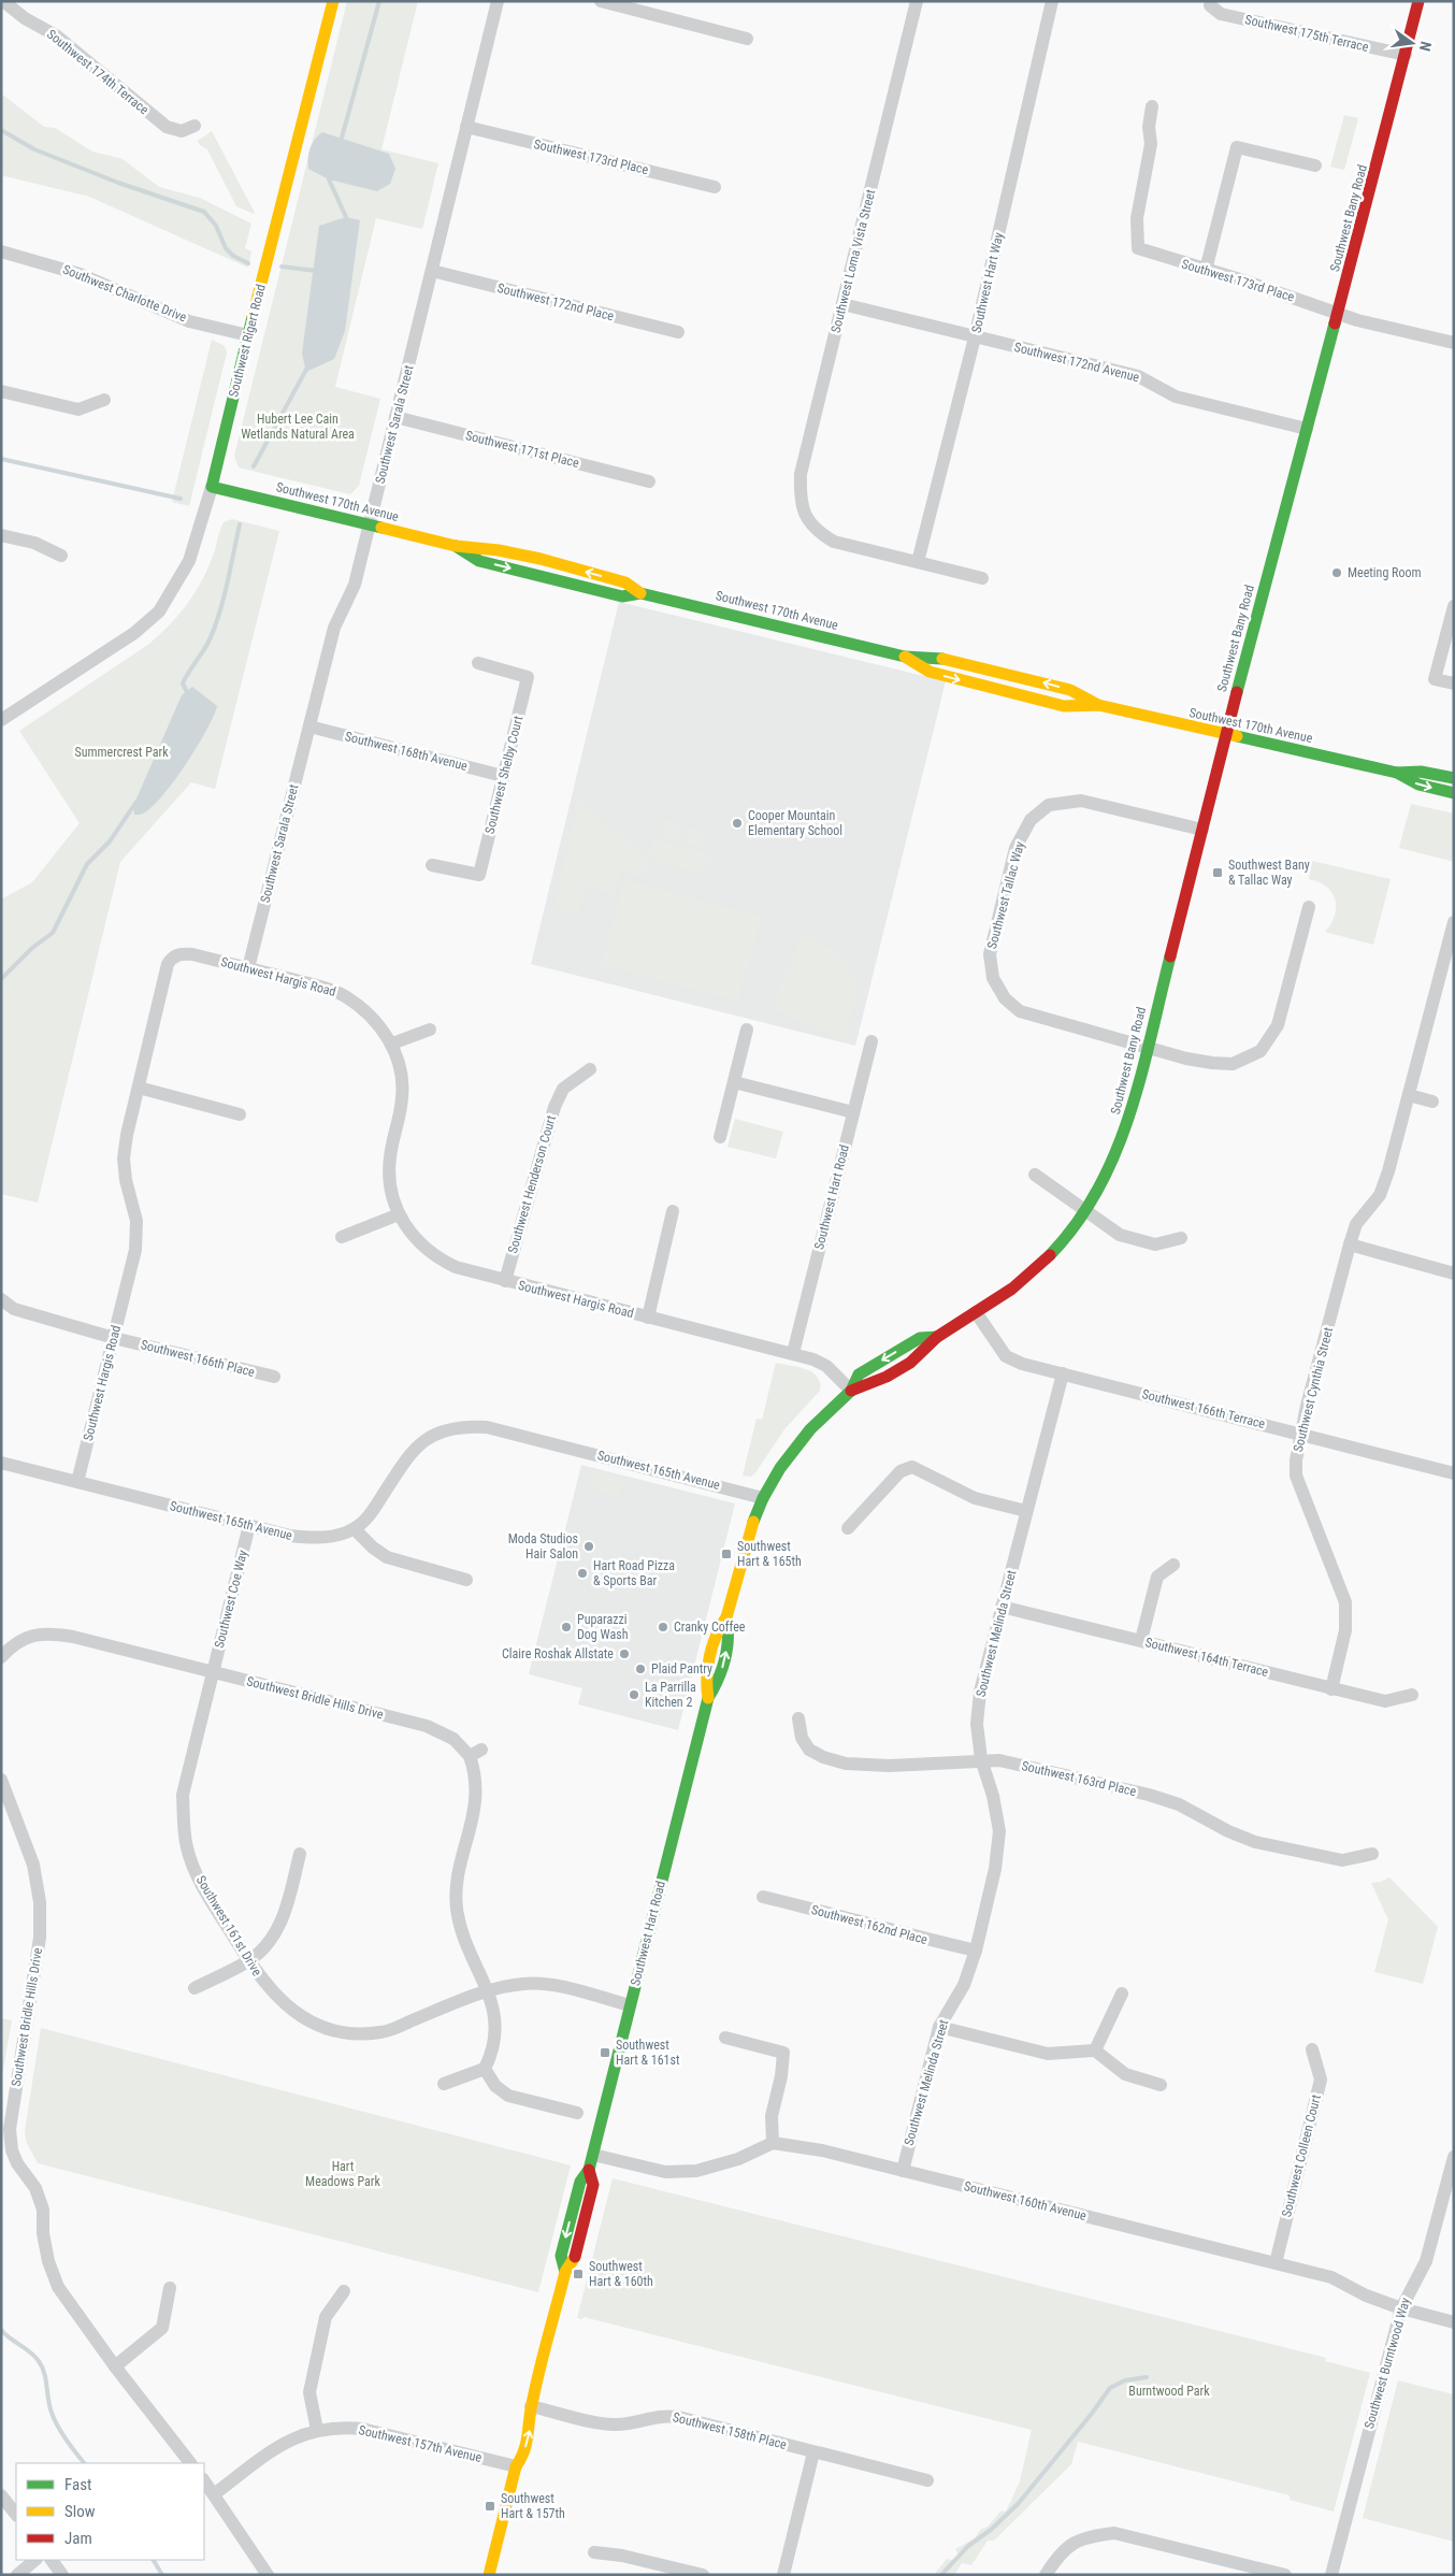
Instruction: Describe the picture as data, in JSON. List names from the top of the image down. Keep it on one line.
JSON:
{"streets":{"main road":["Southwest Bany Road","Southwest Rigert Road","Southwest 170th Avenue","Southwest Hart Road"],"street":["Southwest 175th Terrace","Southwest 174th Terrace","Southwest 173rd Place","Southwest Loma Vista Street","Southwest Hart Way","Southwest Charlotte Drive","Southwest 172nd Place","Southwest 172nd Avenue","Southwest Sarala Street","Southwest 171st Place","Southwest 168th Avenue","Southwest Shelby Court","Southwest Tallac Way","Southwest Hargis Road","Southwest Henderson Court","Southwest 166th Place","Southwest Cynthia Street","Southwest 166th Terrace","Southwest 165th Avenue","Southwest Coe Way","Southwest Melinda Street","Southwest 164th Terrace","Southwest Bridle Hills Drive","Southwest 163rd Place","Southwest 162nd Place","Southwest 161st Drive","Southwest Colleen Court","Southwest 160th Avenue","Southwest Burntwood Way","Southwest 158th Place","Southwest 157th Avenue"]},"crossings":[["Southwest 175th Terrace","Southwest Bany Road"],["Southwest 173rd Place","Southwest Bany Road"],["Southwest 173rd Place","Southwest Sarala Street"],["Southwest Bany Road","Southwest 172nd Avenue"],["Southwest Bany Road","Southwest 170th Avenue"],["Southwest Bany Road","Southwest Tallac Way"],["Southwest Bany Road","Southwest Hargis Road"],["Southwest Bany Road","Southwest Hart Road"],["Southwest Bany Road","Southwest 166th Terrace"],["Southwest Bany Road","Southwest 165th Avenue"],["Southwest Loma Vista Street","Southwest Hart Way"],["Southwest Loma Vista Street","Southwest 172nd Avenue"],["Southwest Hart Way","Southwest 172nd Avenue"],["Southwest Charlotte Drive","Southwest Rigert Road"],["Southwest 172nd Place","Southwest Sarala Street"],["Southwest Rigert Road","Southwest 170th Avenue"],["Southwest Sarala Street","Southwest 171st Place"],["Southwest Sarala Street","Southwest 170th Avenue"],["Southwest Sarala Street","Southwest 168th Avenue"],["Southwest Sarala Street","Southwest Hargis Road"],["Southwest 168th Avenue","Southwest Shelby Court"],["Southwest Hargis Road","Southwest Henderson Court"],["Southwest Hargis Road","Southwest Hart Road"],["Southwest Hargis Road","Southwest 166th Place"],["Southwest Hargis Road","Southwest 165th Avenue"],["Southwest Hart Road","Southwest 165th Avenue"],["Southwest Hart Road","Southwest 161st Drive"],["Southwest Hart Road","Southwest 158th Place"],["Southwest Hart Road","Southwest 157th Avenue"],["Southwest Cynthia Street","Southwest 166th Terrace"],["Southwest Cynthia Street","Southwest 164th Terrace"],["Southwest 166th Terrace","Southwest Melinda Street"],["Southwest 165th Avenue","Southwest Coe Way"],["Southwest Coe Way","Southwest Bridle Hills Drive"],["Southwest Coe Way","Southwest 161st Drive"],["Southwest Melinda Street","Southwest 164th Terrace"],["Southwest Melinda Street","Southwest 163rd Place"],["Southwest Melinda Street","Southwest 162nd Place"],["Southwest Melinda Street","Southwest 160th Avenue"],["Southwest Bridle Hills Drive","Southwest 161st Drive"],["Southwest Colleen Court","Southwest 160th Avenue"],["Southwest 160th Avenue","Southwest Burntwood Way"]],"parks":["Hubert Lee Cain Wetlands Natural Area","Summercrest Park","Hart Meadows Park","Burntwood Park"],"places":{"other":["Meeting Room","Cooper Mountain Elementary School","Moda Studios Hair Salon","Hart Road Pizza & Sports Bar","Puparazzi Dog Wash","Cranky Coffee","Claire Roshak Allstate","Plaid Pantry","La Parrilla Kitchen 2"],"transit":["Southwest Bany & Tallac Way","Southwest Hart & 165th","Southwest Hart & 161st","Southwest Hart & 160th","Southwest Hart & 157th"]},"legend":["Fast","Slow","Jam"],"north":"right"}
